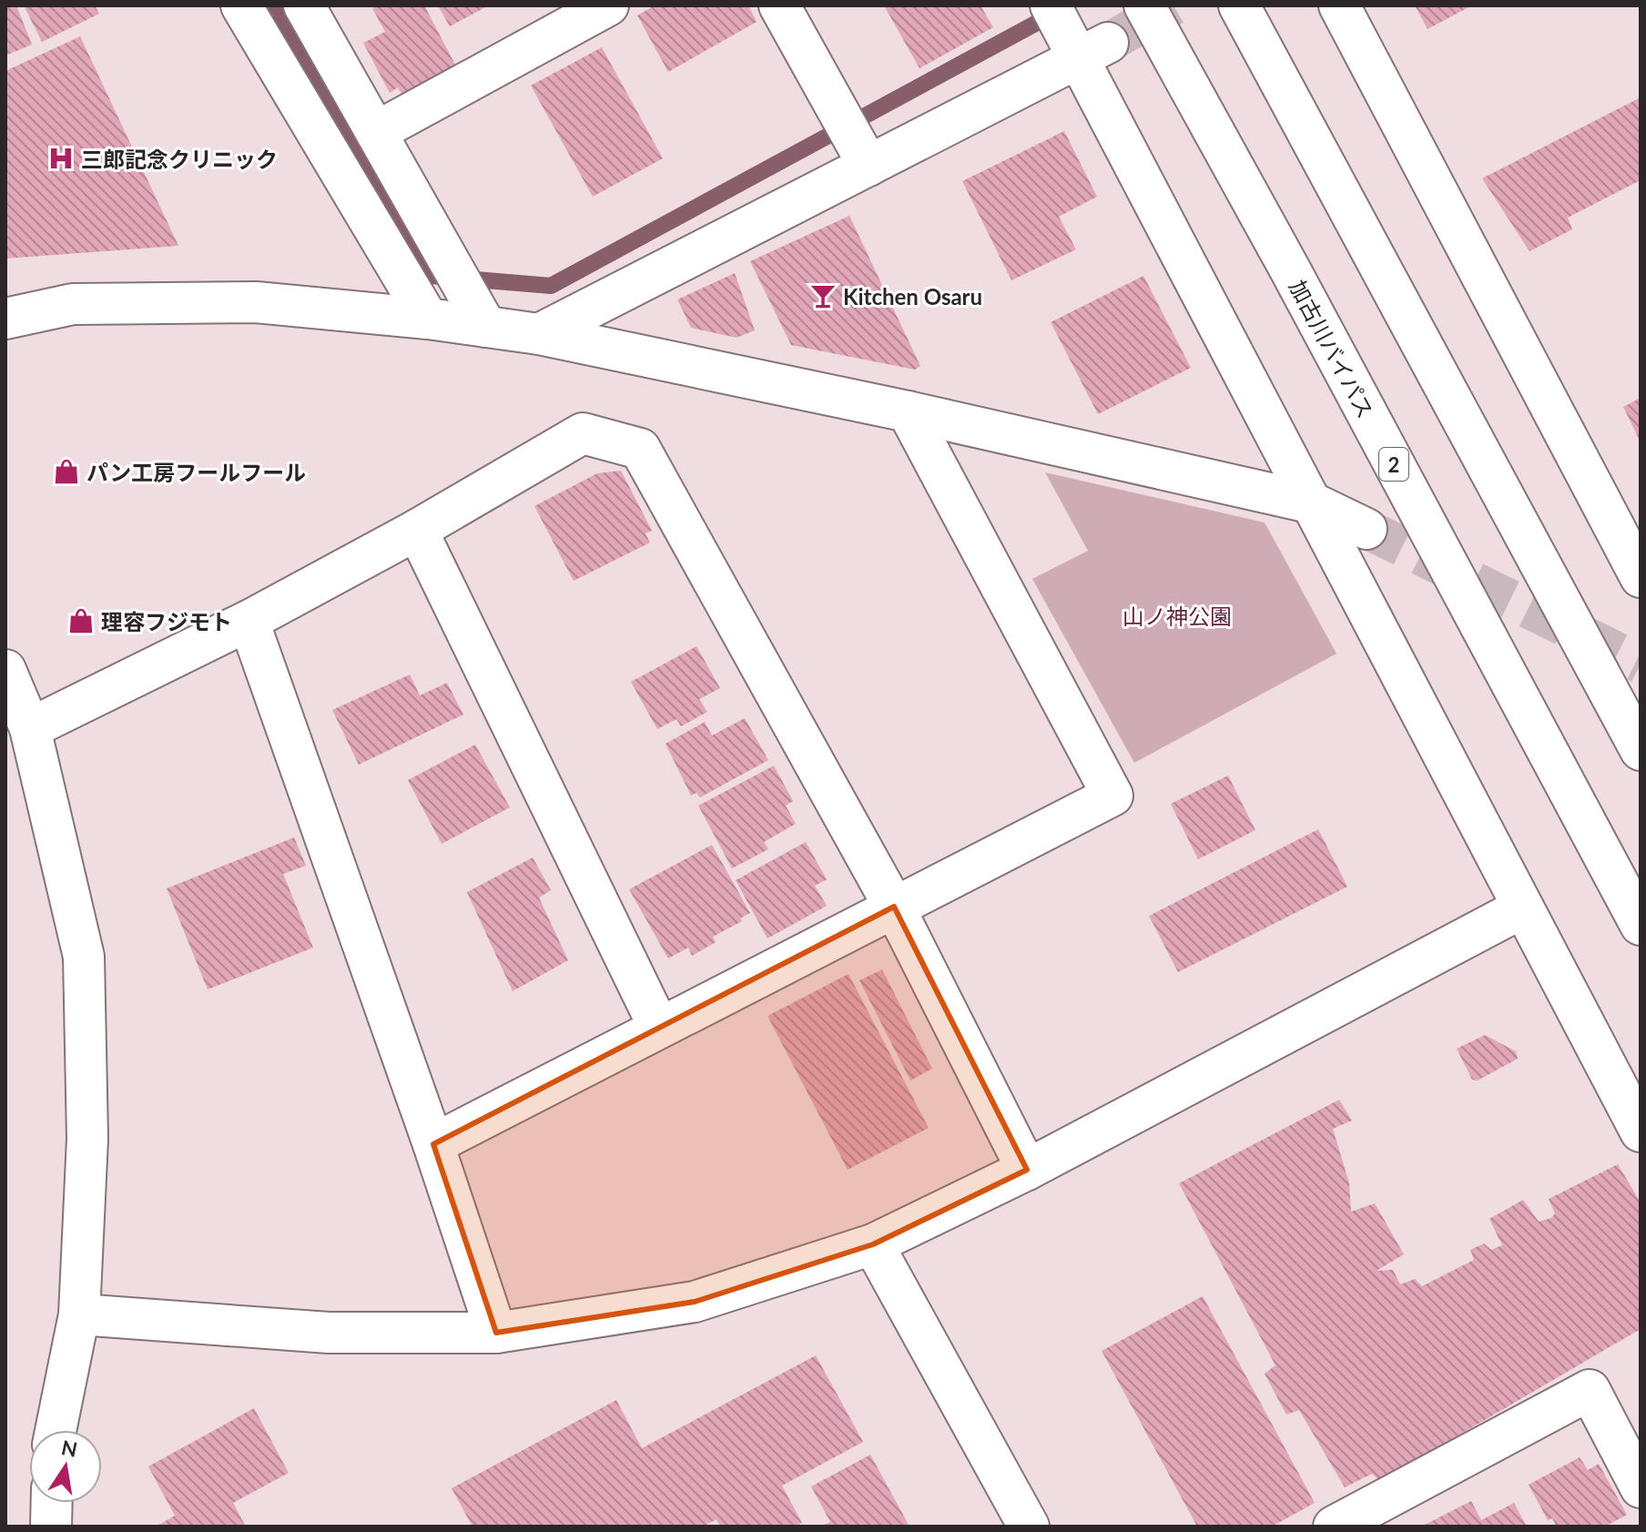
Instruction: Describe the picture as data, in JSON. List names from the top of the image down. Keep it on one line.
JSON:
{"streets":{"main road":["加古川バイパス","2"]},"parks":["山ノ神公園"],"places":{"hospital":["三郎記念クリニック"],"bar":["Kitchen Osaru"],"shop":["パン工房フールフール","理容フジモト"]},"north":"top"}
